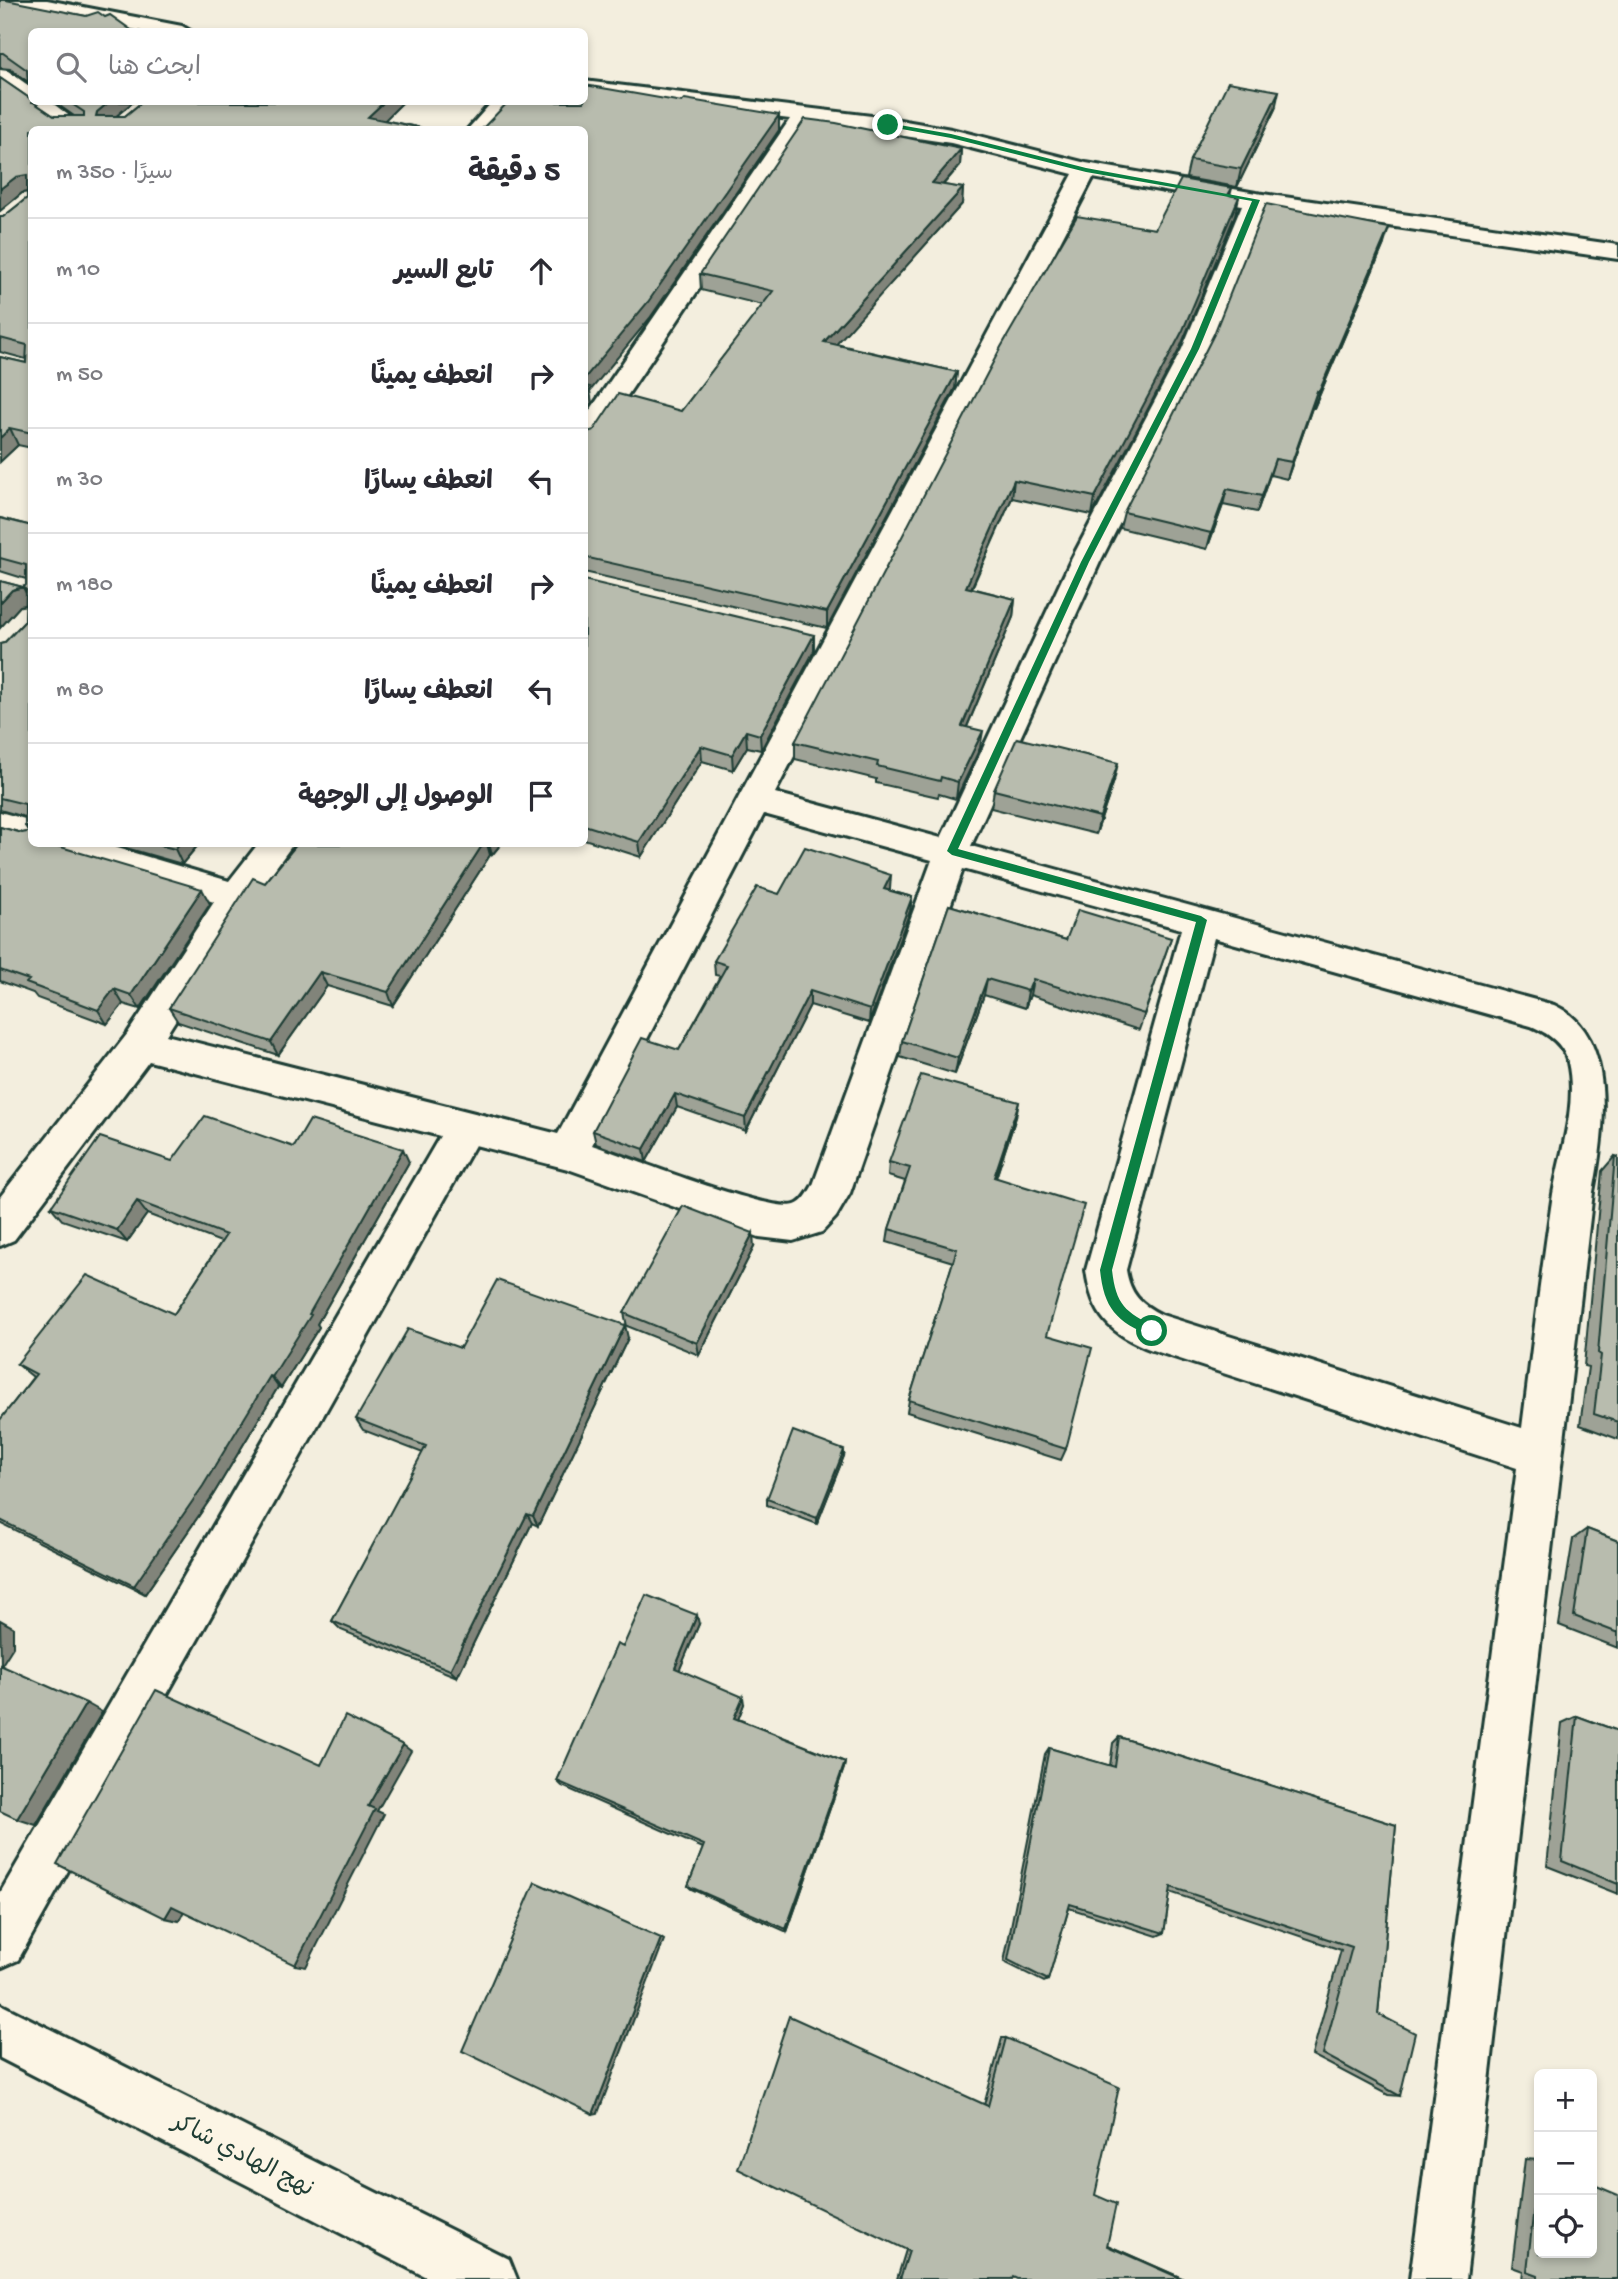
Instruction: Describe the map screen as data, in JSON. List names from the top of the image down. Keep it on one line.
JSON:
{"streets":{"street":["نهج الهادي شاكر"]},"page":{"search":"ابحث هنا","heading":["5 دقيقة","سيرًا · 350 m"],"list":[["تابع السير","10 m"],["انعطف يمينًا","50 m"],["انعطف يسارًا","30 m"],["انعطف يمينًا","180 m"],["انعطف يسارًا","80 m"],"الوصول إلى الوجهة"],"map_buttons":["+","−"]}}
